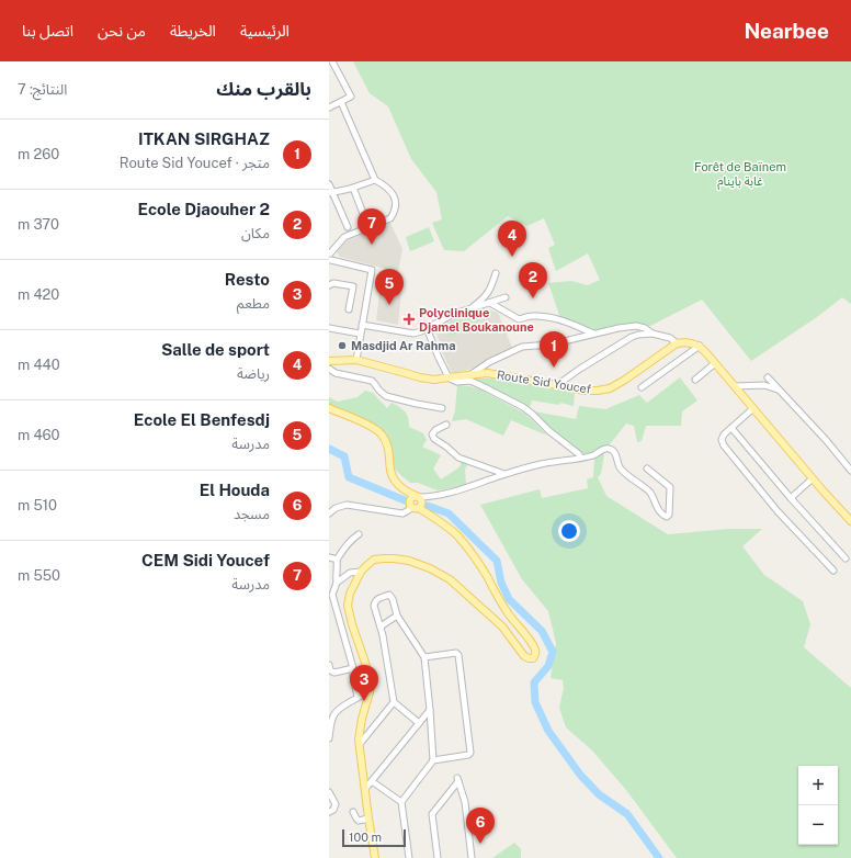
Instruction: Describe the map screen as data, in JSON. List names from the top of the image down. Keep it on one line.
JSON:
{"streets":{"main road":["Route Sid Youcef"]},"parks":["Forêt de Baïnem غابة باينام"],"places":{"health":["Polyclinique Djamel Boukanoune"],"other":["Masdjid Ar Rahma"]},"scale_bar":"100 m","page":{"header":"Nearbee","nav":["الرئيسية","الخريطة","من نحن","اتصل بنا"],"heading":["بالقرب منك","النتائج: 7"],"list":[{"mark":"1","name":"ITKAN SIRGHAZ","note":"متجر · Route Sid Youcef","value":"260 m"},{"mark":"2","name":"Ecole Djaouher 2","note":"مكان","value":"370 m"},{"mark":"3","name":"Resto","note":"مطعم","value":"420 m"},{"mark":"4","name":"Salle de sport","note":"رياضة","value":"440 m"},{"mark":"5","name":"Ecole El Benfesdj","note":"مدرسة","value":"460 m"},{"mark":"6","name":"El Houda","note":"مسجد","value":"510 m"},{"mark":"7","name":"CEM Sidi Youcef","note":"مدرسة","value":"550 m"}],"pins":["7","4","2","5","1","3","6"],"map_buttons":["+","−"],"scale":"100 m"}}
